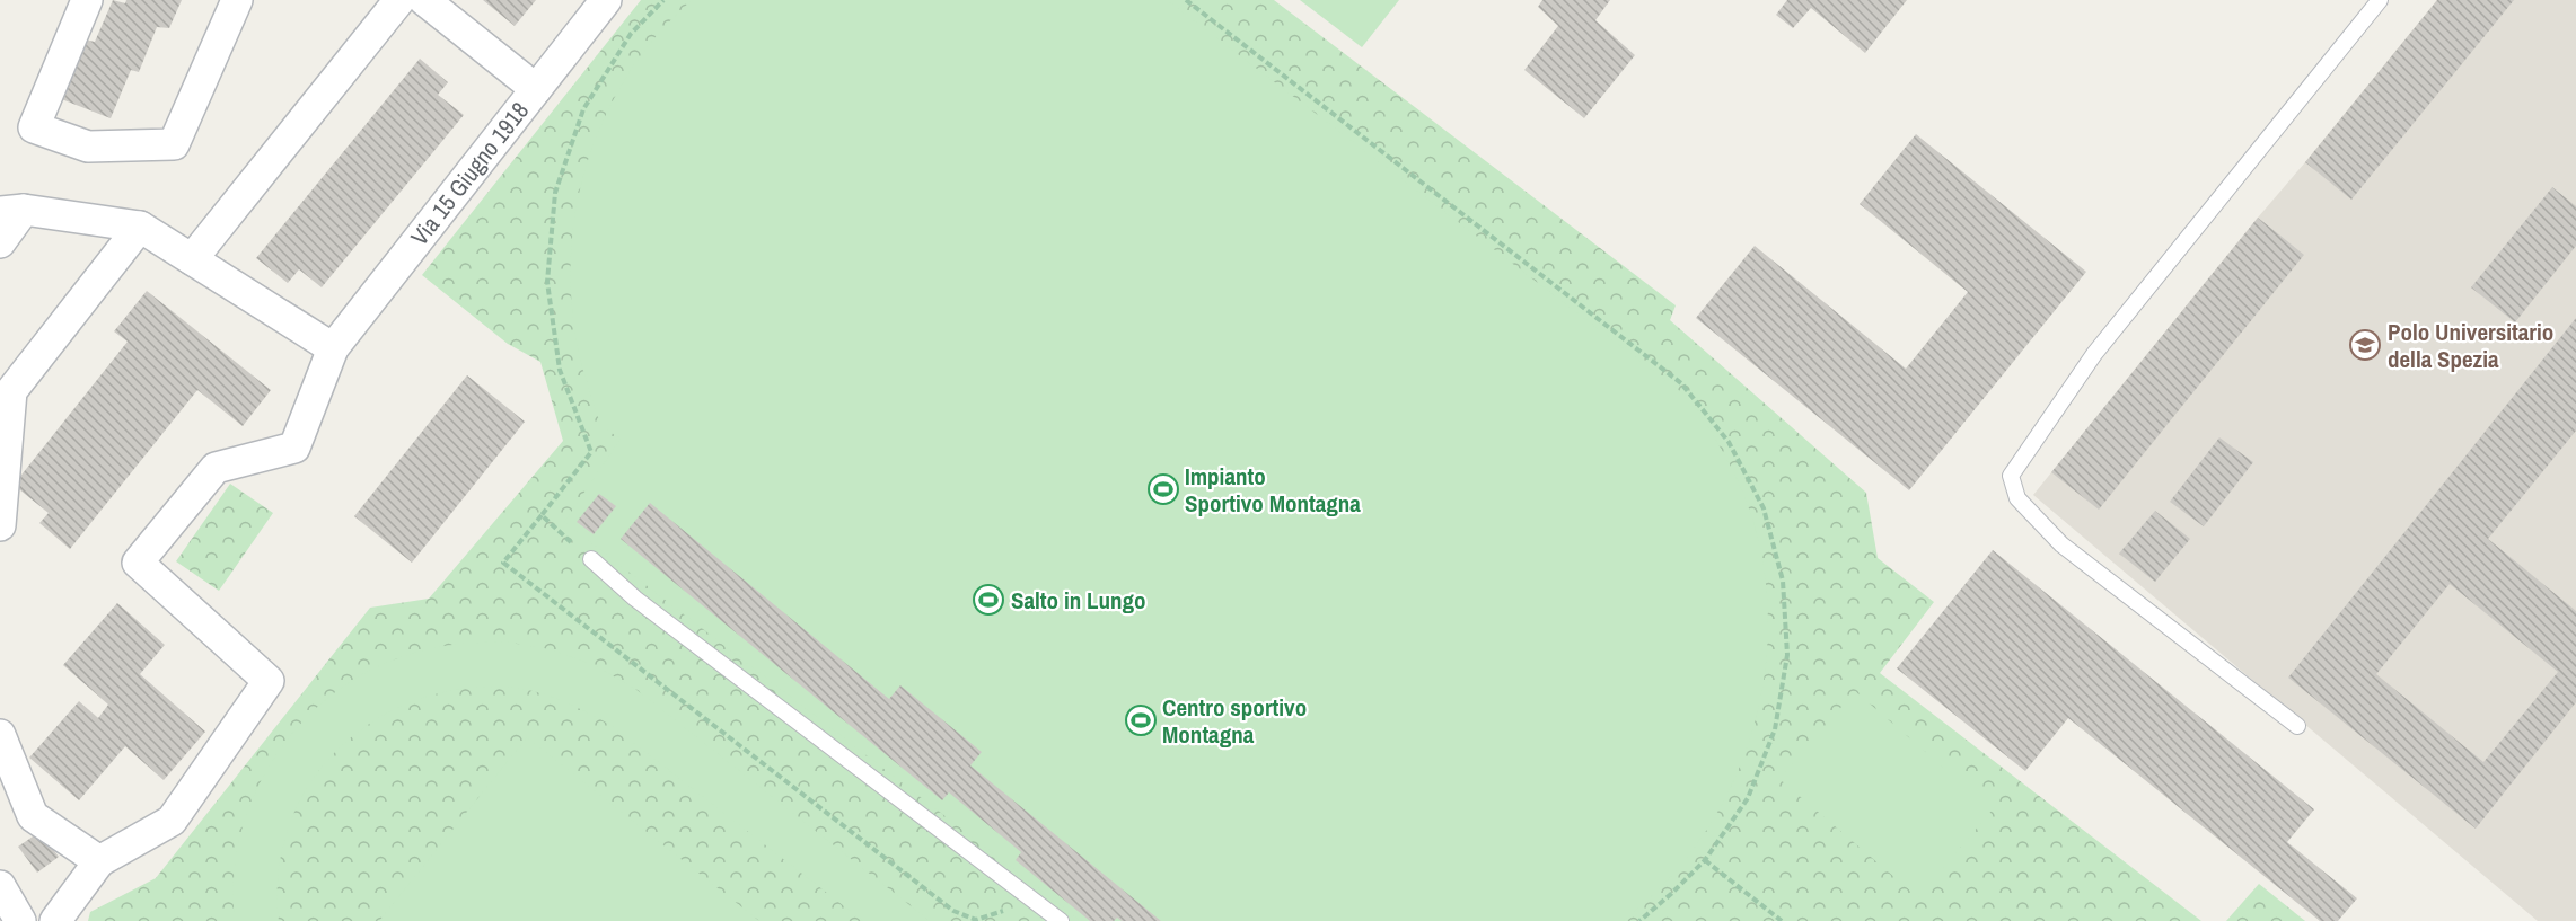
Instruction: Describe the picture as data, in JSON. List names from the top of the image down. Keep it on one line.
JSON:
{"streets":{"street":["Via 15 Giugno 1918"]},"places":{"school or university":["Polo Universitario della Spezia"],"sports":["Impianto Sportivo Montagna","Salto in Lungo","Centro sportivo Montagna"]}}
